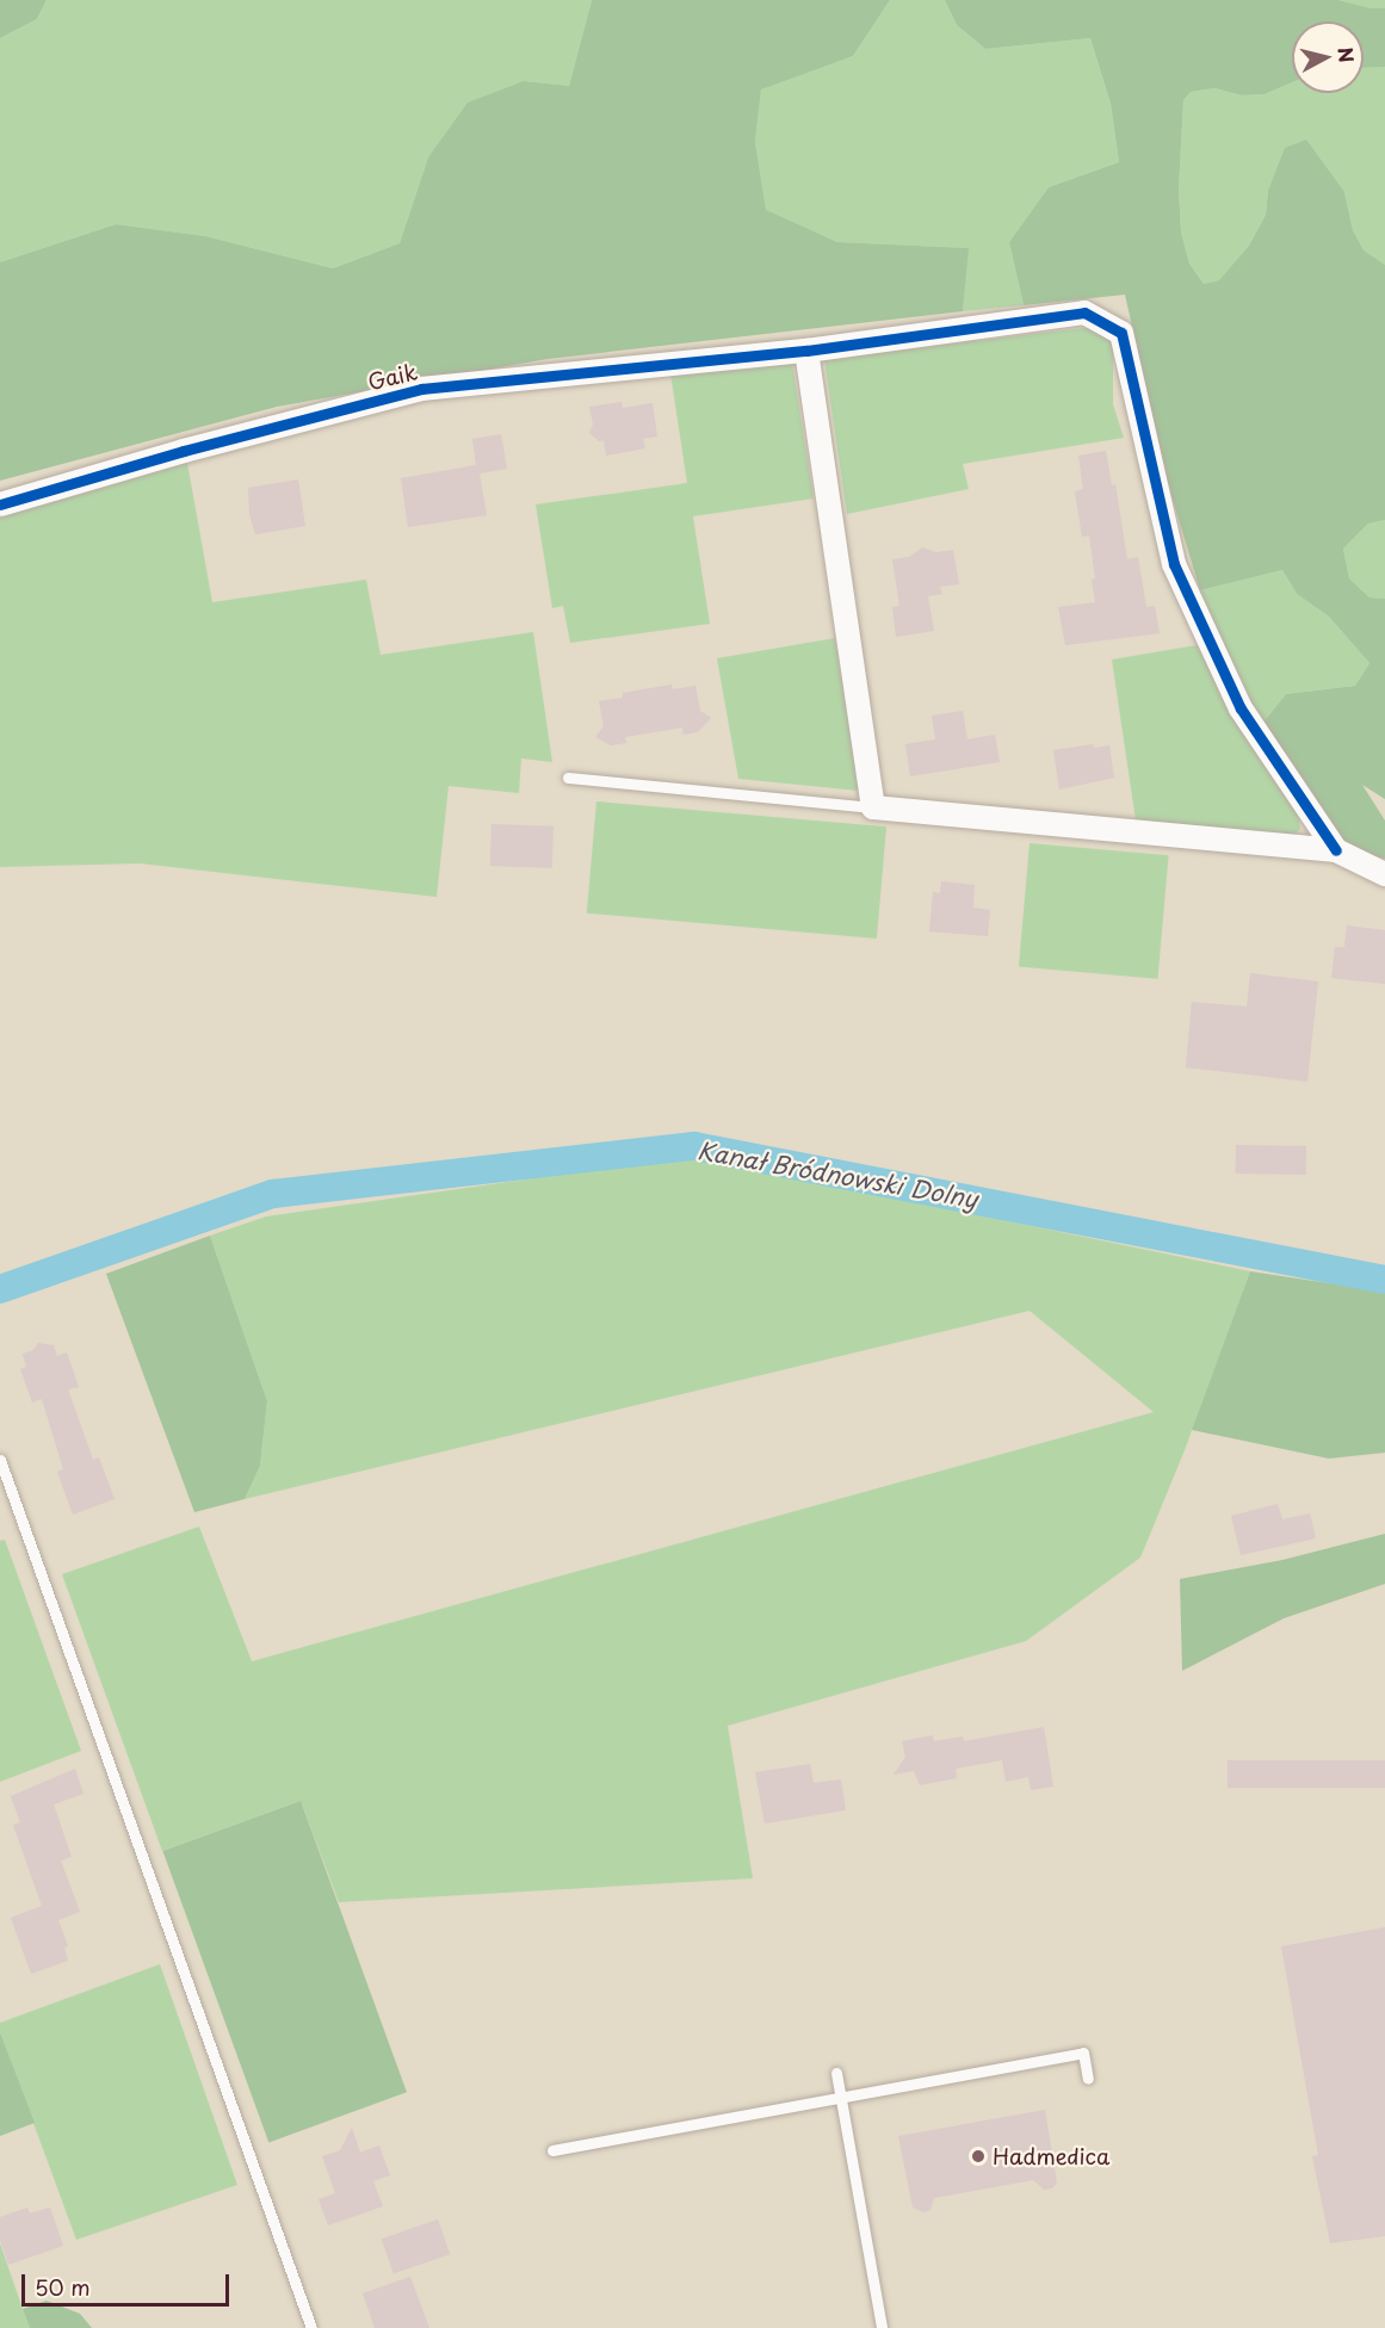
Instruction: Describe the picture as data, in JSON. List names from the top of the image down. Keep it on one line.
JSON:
{"streets":{"street":["Gaik"]},"water":["Kanał Bródnowski Dolny"],"places":["Hadmedica"],"scale_bar":"50 m","north":"right"}
